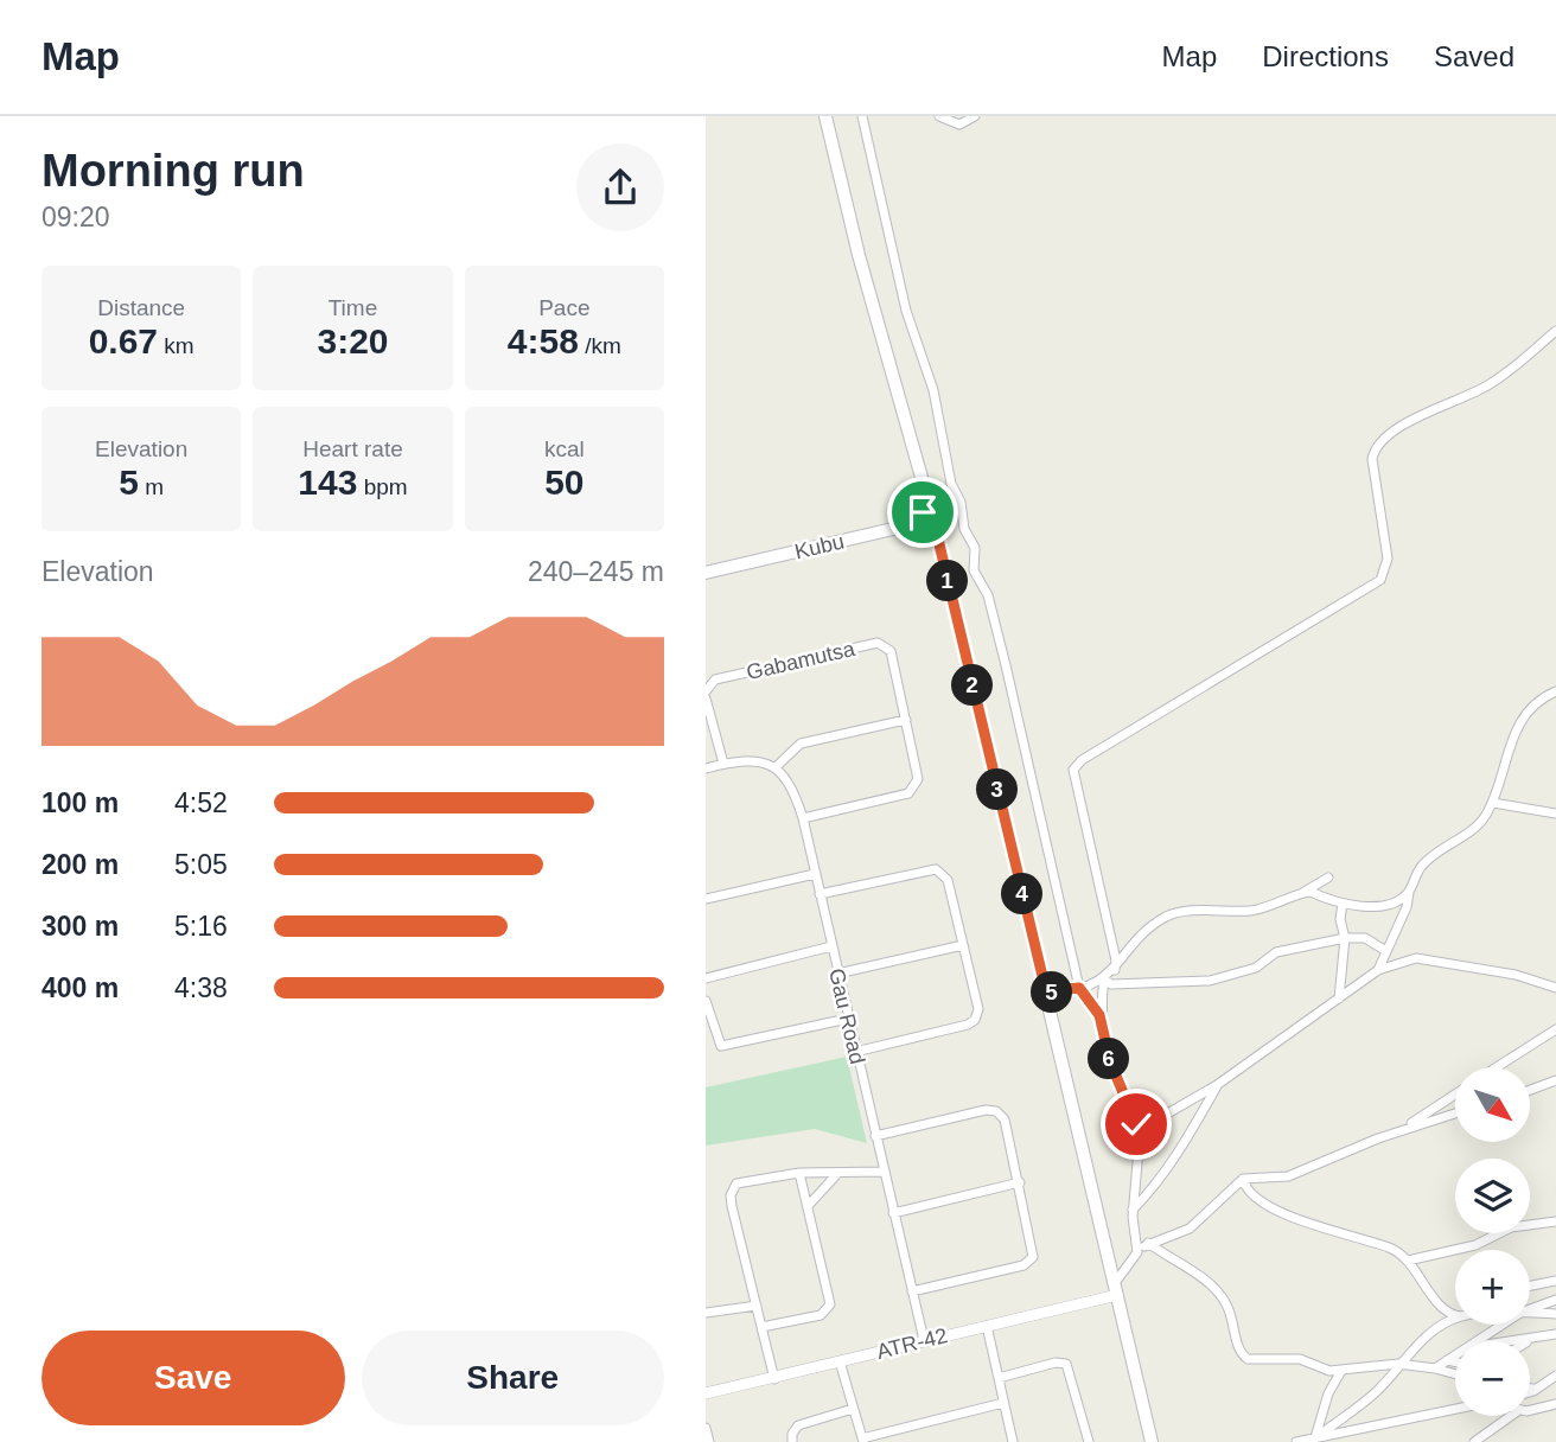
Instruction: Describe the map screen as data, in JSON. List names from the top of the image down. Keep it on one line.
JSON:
{"streets":{"main road":["Kubu"],"street":["Gabamutsa","Gau Road","ATR-42"]},"crossings":[["Gabamutsa","Gau Road"],["Gau Road","ATR-42"]],"north":"bottom right","page":{"header":"Map","nav":["Map","Directions","Saved"],"heading":["Morning run","09:20"],"stats":[["Distance","0.67 km"],["Time","3:20"],["Pace","4:58 /km"],["Elevation","5 m"],["Heart rate","143 bpm"],["kcal","50"]],"chart":["Elevation","240–245 m"],"pins":["1","2","3","4","5","6"],"list":[{"name":"100 m","note":"4:52"},{"name":"200 m","note":"5:05"},{"name":"300 m","note":"5:16"},{"name":"400 m","note":"4:38"}],"map_buttons":["+","−"],"buttons":["Save","Share"]}}
